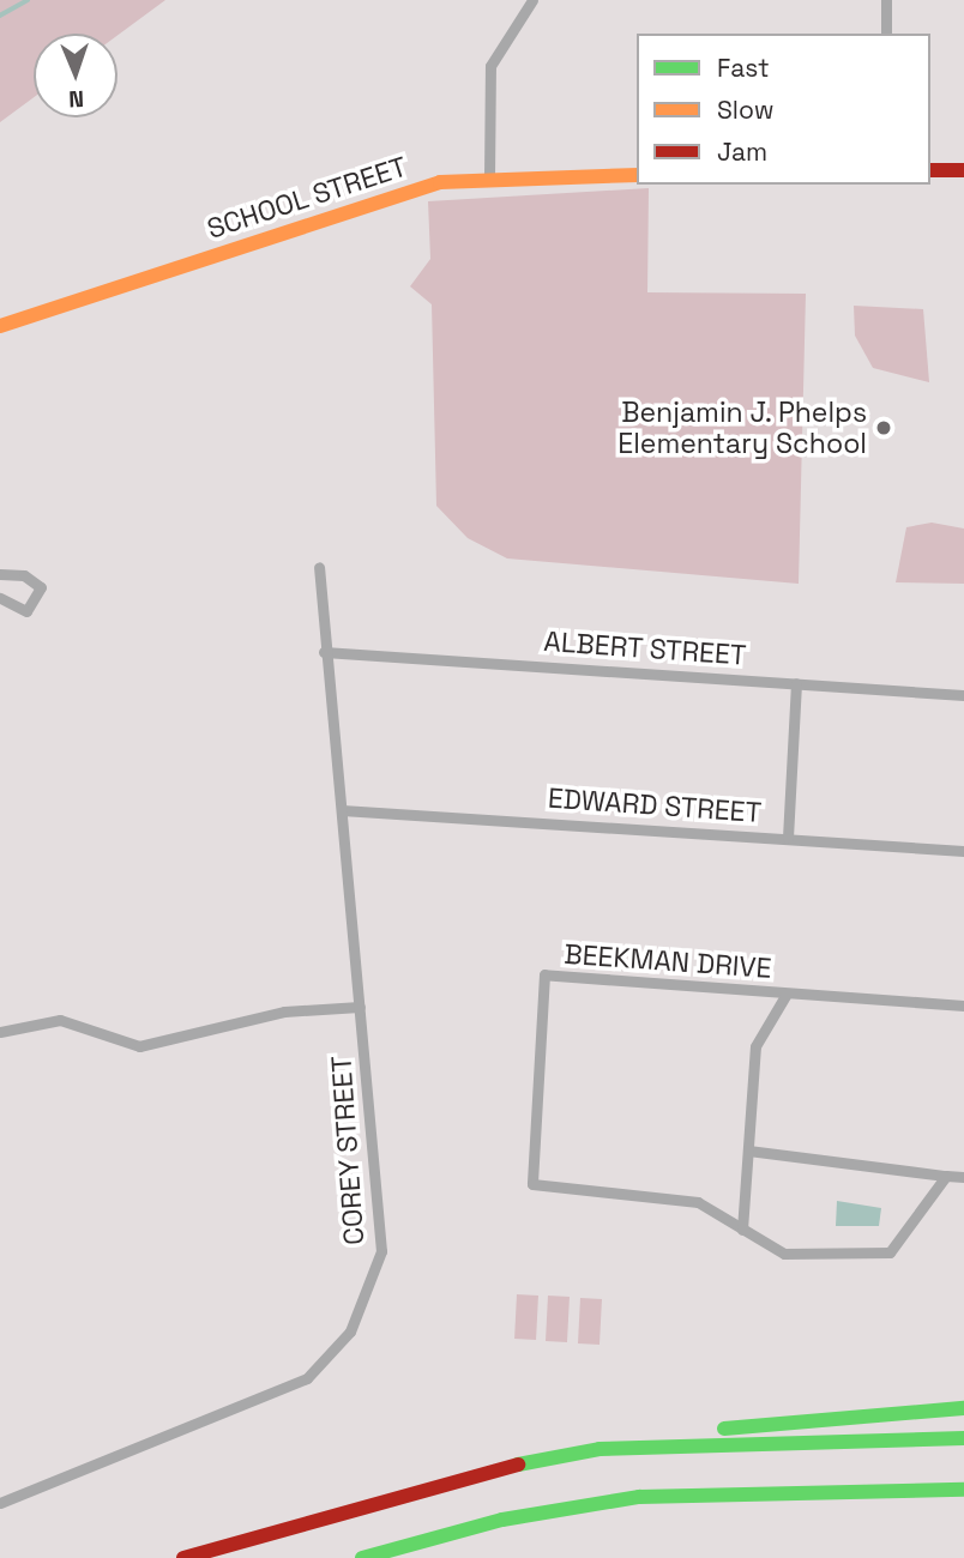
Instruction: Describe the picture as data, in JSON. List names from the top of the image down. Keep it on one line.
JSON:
{"streets":{"main road":["SCHOOL STREET"],"street":["ALBERT STREET","EDWARD STREET","BEEKMAN DRIVE","COREY STREET"]},"crossings":[["ALBERT STREET","COREY STREET"],["EDWARD STREET","COREY STREET"]],"places":["Benjamin J. Phelps Elementary School"],"legend":["Fast","Slow","Jam"],"north":"bottom"}
